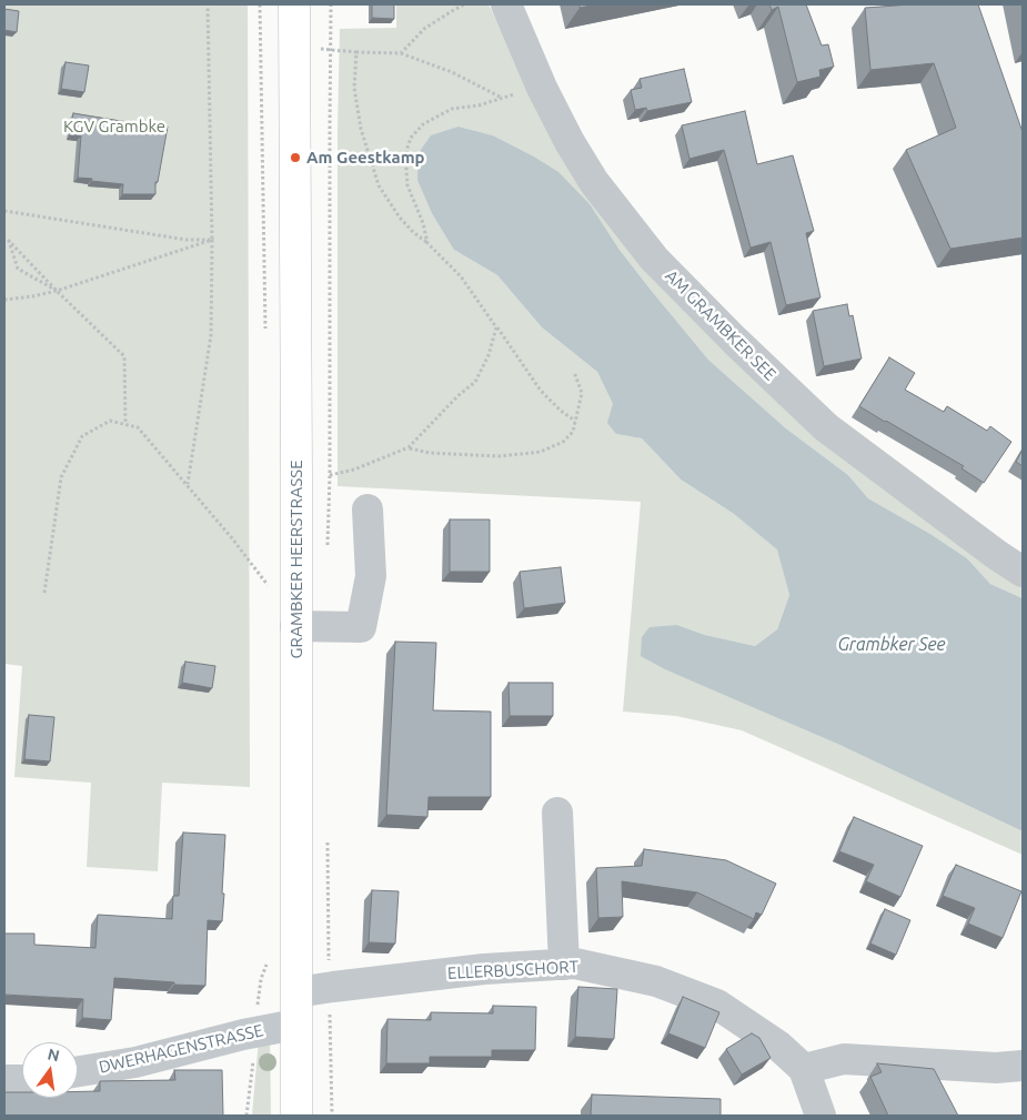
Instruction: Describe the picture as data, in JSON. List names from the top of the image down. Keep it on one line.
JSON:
{"streets":{"main road":["GRAMBKER HEERSTRASSE"],"street":["AM GRAMBKER SEE","ELLERBUSCHORT","DWERHAGENSTRASSE"]},"crossings":[["GRAMBKER HEERSTRASSE","ELLERBUSCHORT"],["GRAMBKER HEERSTRASSE","DWERHAGENSTRASSE"]],"water":["Grambker See"],"parks":["KGV Grambke"],"places":["Am Geestkamp"],"north":"top"}
